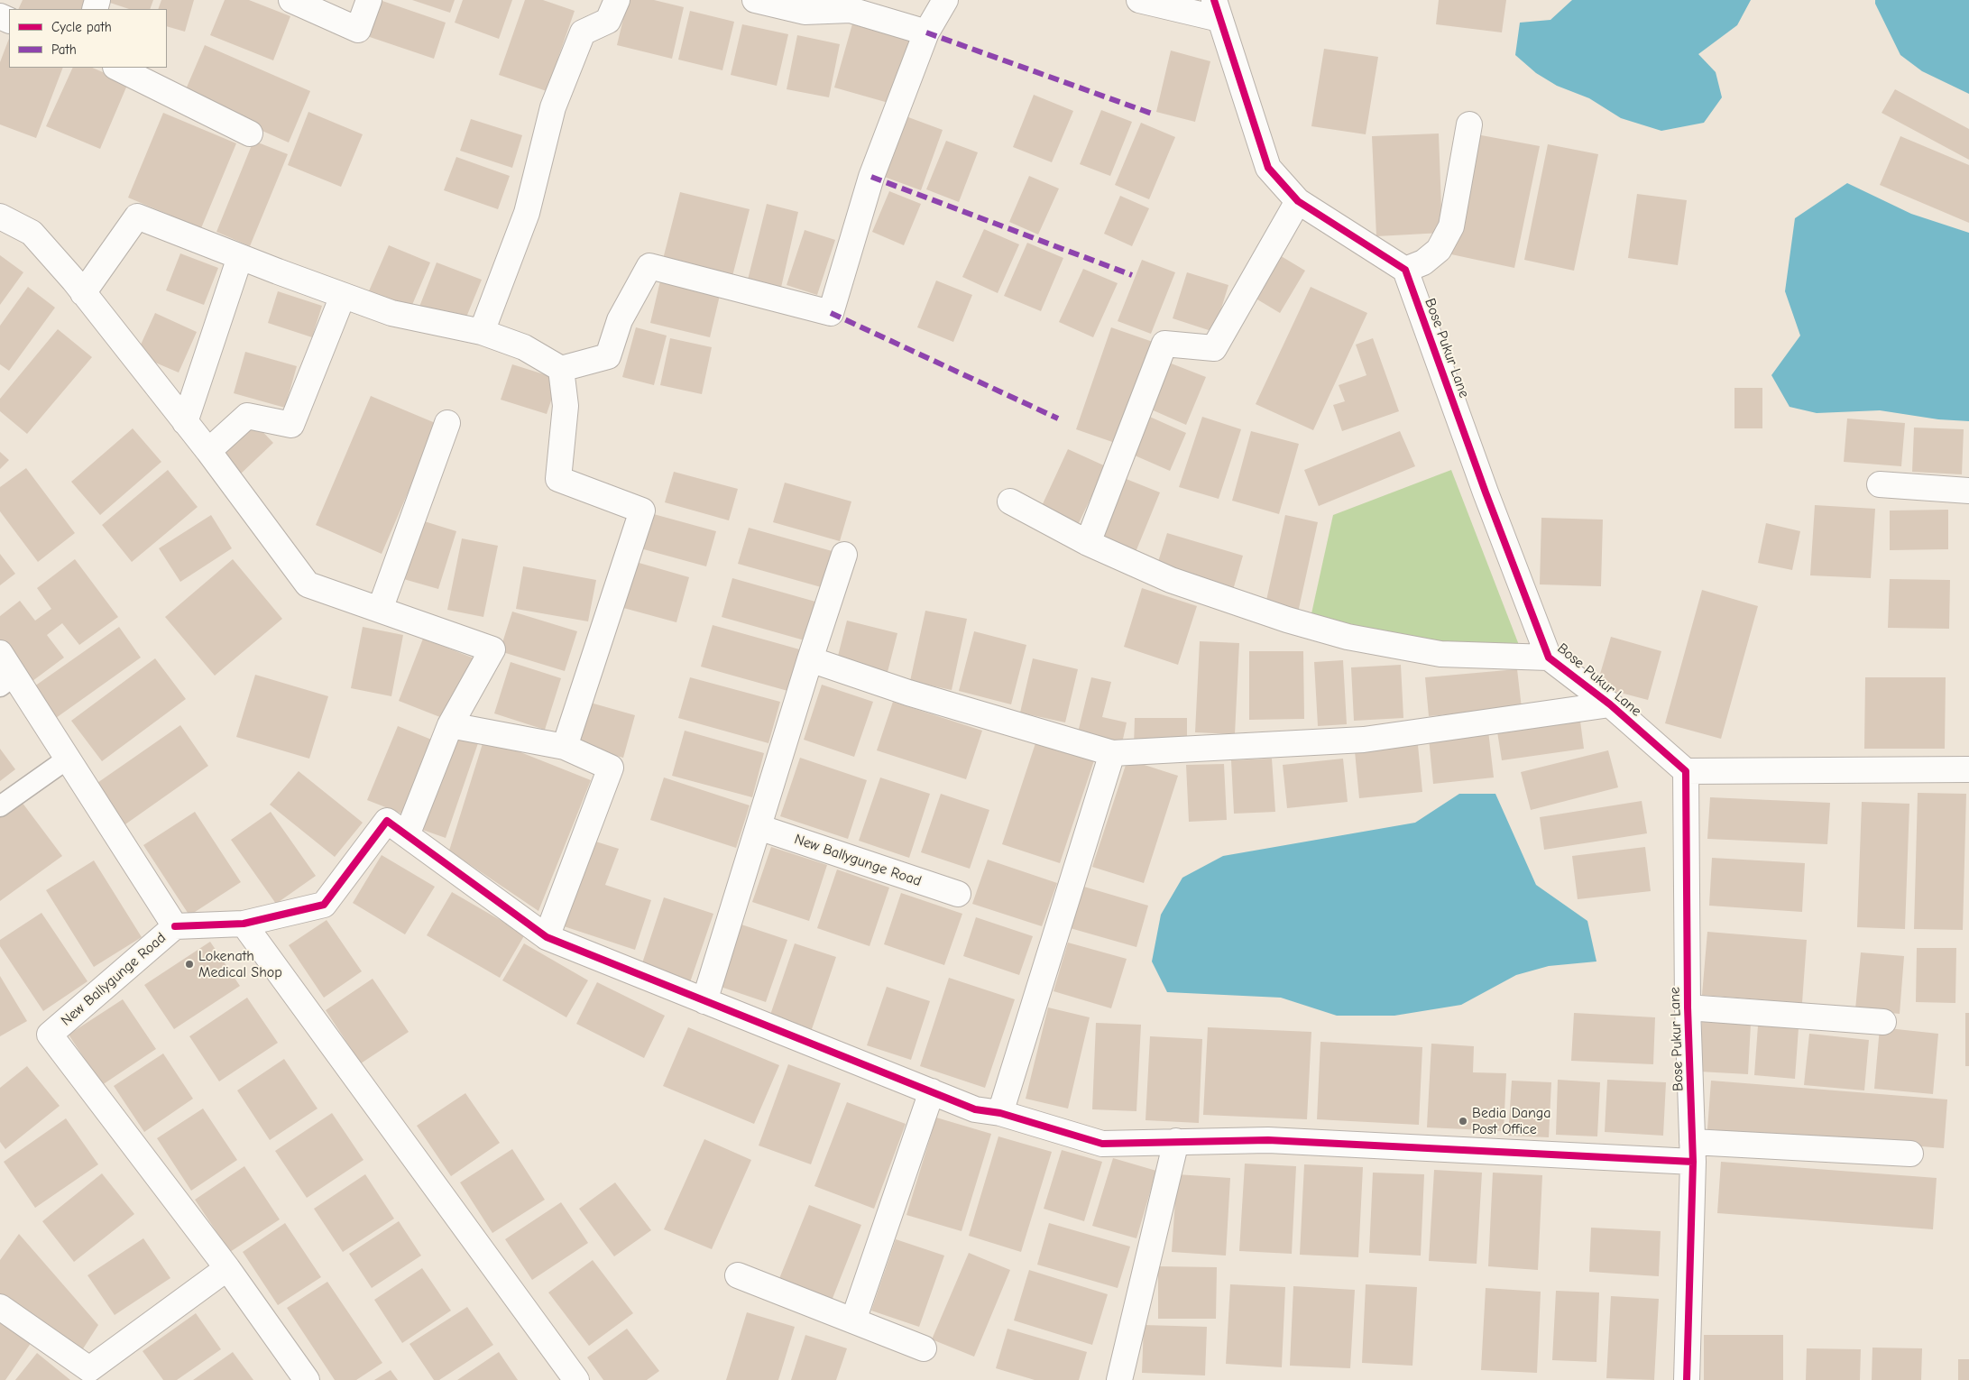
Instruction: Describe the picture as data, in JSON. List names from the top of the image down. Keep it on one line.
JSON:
{"streets":{"street":["Bose Pukur Lane","New Ballygunge Road"]},"places":["Lokenath Medical Shop","Bedia Danga Post Office"],"legend":["Cycle path","Path"]}
